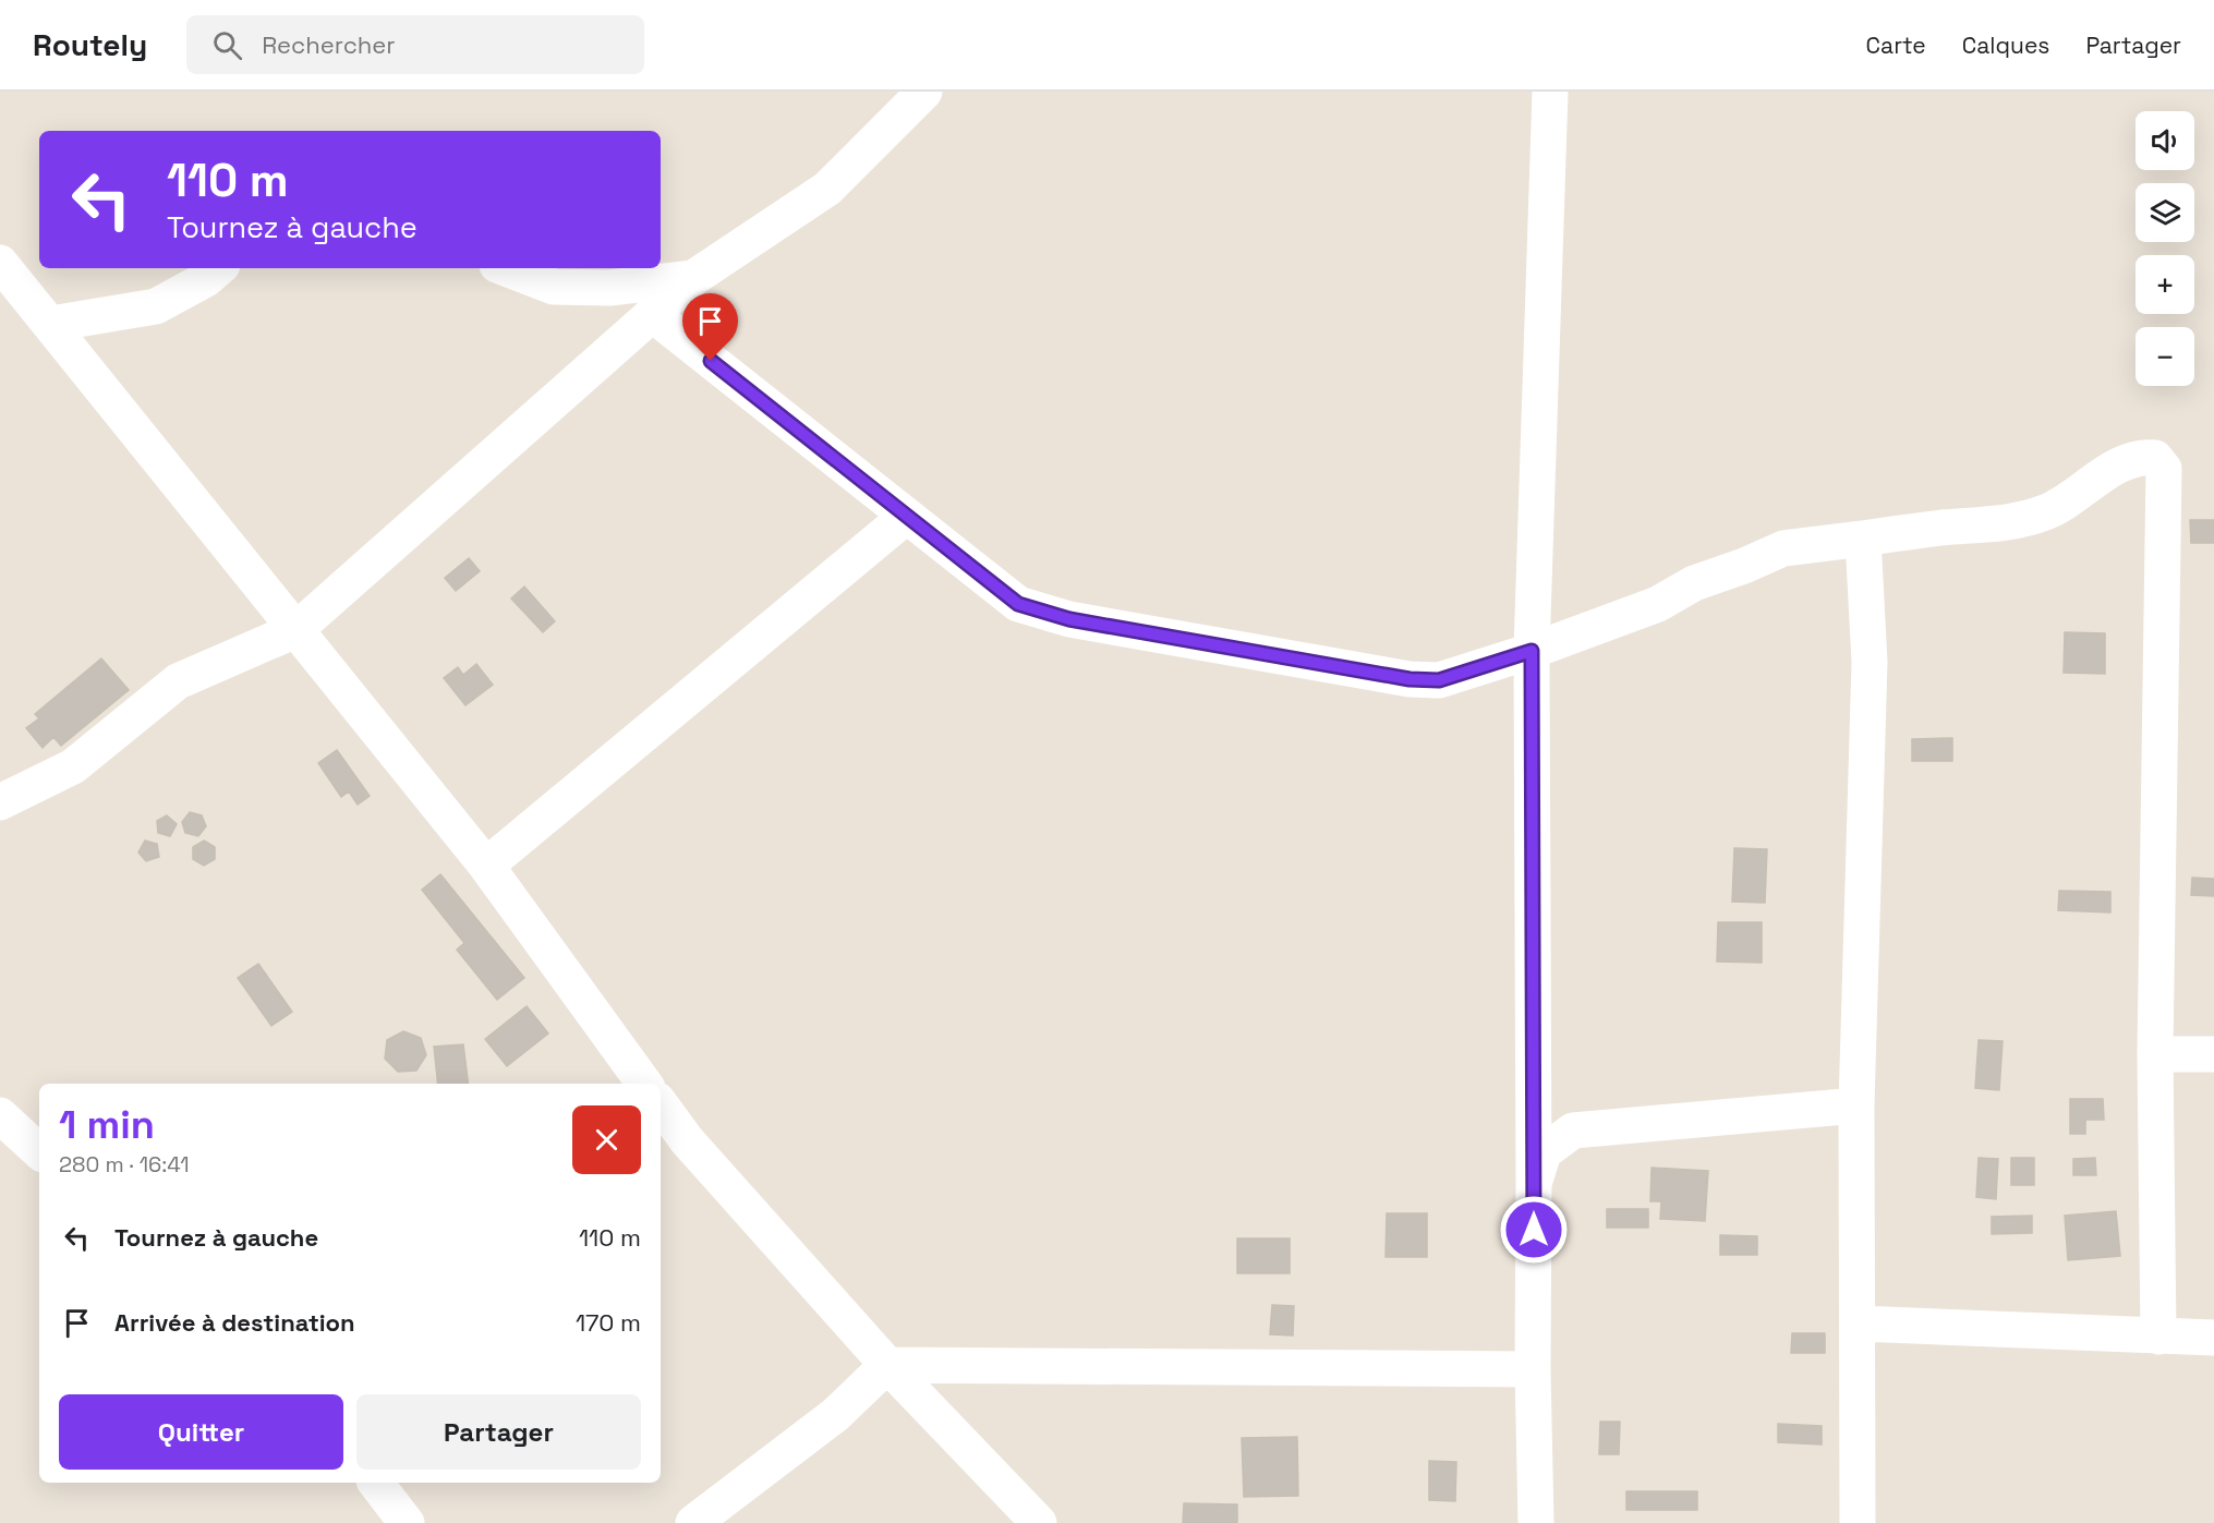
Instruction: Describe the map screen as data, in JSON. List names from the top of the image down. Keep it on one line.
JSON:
{"page":{"header":"Routely","search":"Rechercher","nav":["Carte","Calques","Partager"],"map_buttons":["+","−"],"turn":["110 m","Tournez à gauche"],"heading":["1 min","280 m · 16:41"],"list":[{"name":"Tournez à gauche","value":"110 m"},{"name":"Arrivée à destination","value":"170 m"}],"buttons":["Quitter","Partager"]}}
